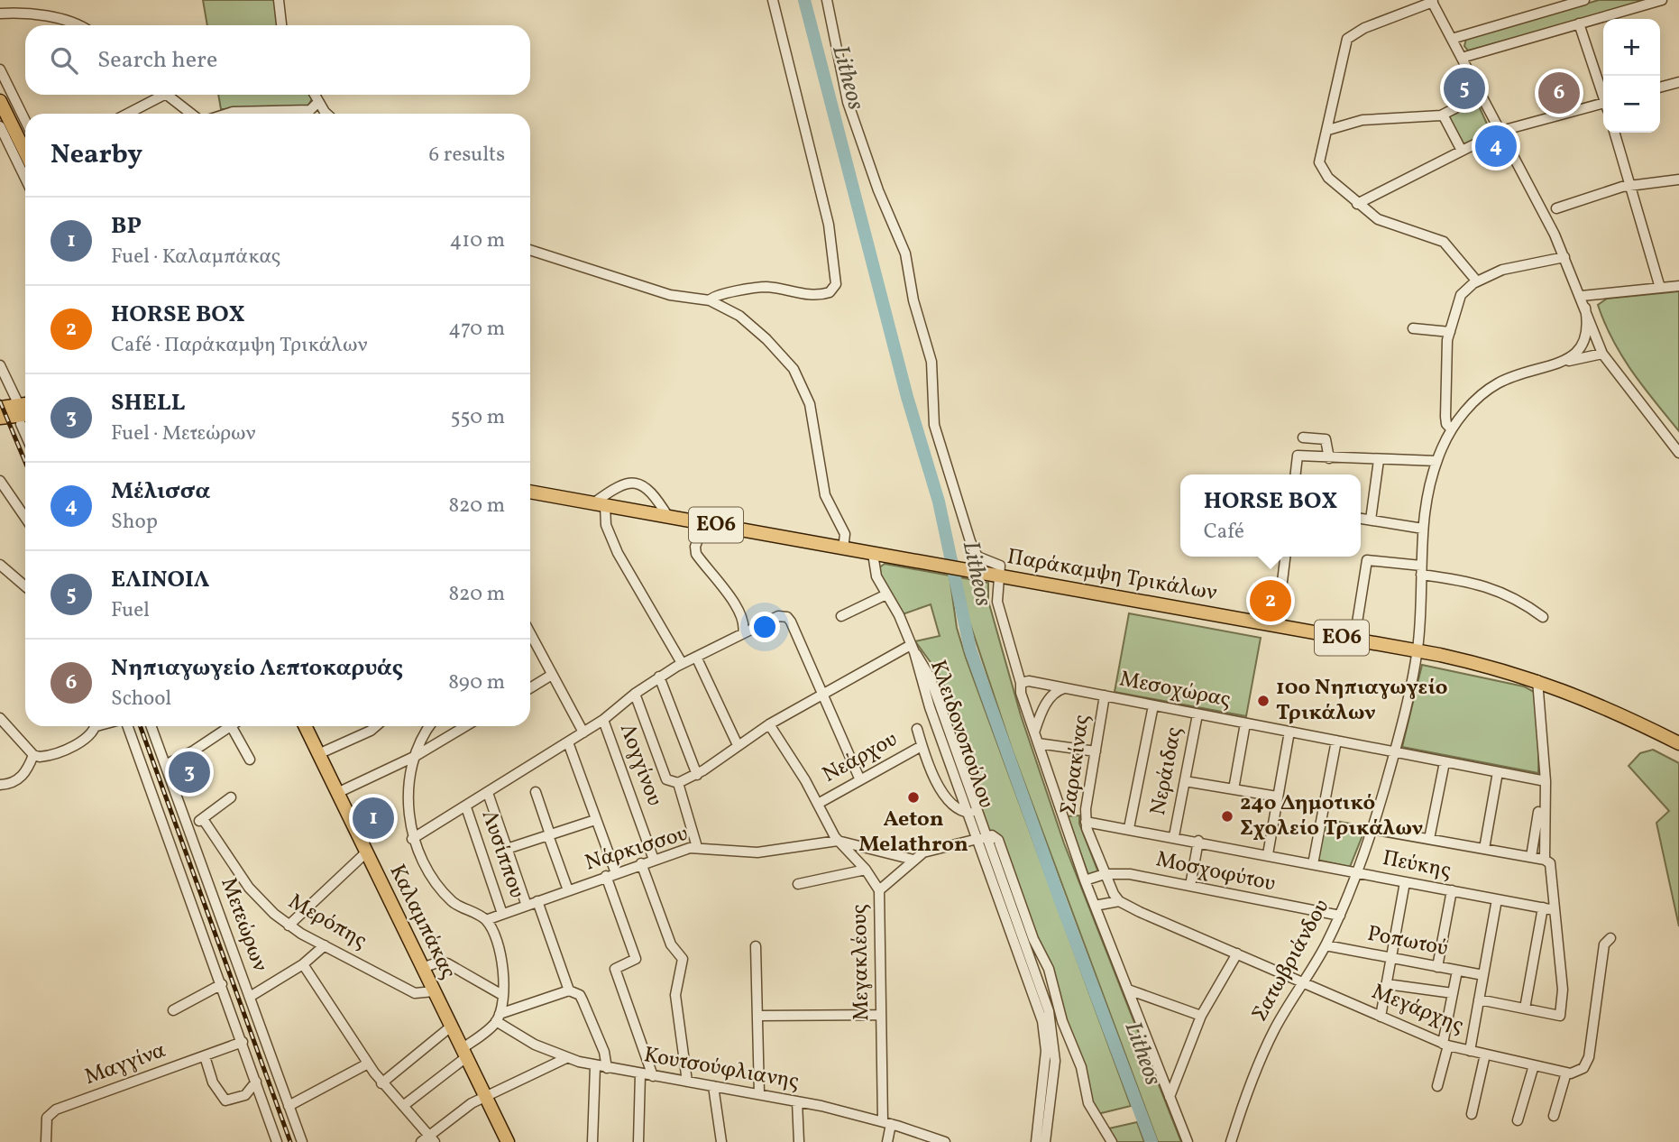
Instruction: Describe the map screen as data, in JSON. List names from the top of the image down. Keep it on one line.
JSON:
{"streets":{"main road":["ΕΟ6","Παράκαμψη Τρικάλων","Καλαμπάκας"],"street":["Μεσοχώρας","Κλειδονοπούλου","Νεάρχου","Λογγίνου","Σαρακίνας","Νεράιδας","Νάρκισσου","Λυσίππου","Πεύκης","Μοσχοφύτου","Μερόπης","Μετεώρων","Ροπωτού","Σατωβριάνδου","Μεγακλέους","Μεγάρχης","Μαγγίνα","Κουτσούφλιανης"]},"crossings":[["Παράκαμψη Τρικάλων","Κλειδονοπούλου"],["Παράκαμψη Τρικάλων","Σατωβριάνδου"],["Μεσοχώρας","Σαρακίνας"],["Μεσοχώρας","Νεράιδας"],["Μεσοχώρας","Σατωβριάνδου"],["Νεάρχου","Μεγακλέους"],["Λογγίνου","Νάρκισσου"],["Σαρακίνας","Πεύκης"],["Σαρακίνας","Μοσχοφύτου"],["Νεράιδας","Πεύκης"],["Νάρκισσου","Λυσίππου"],["Νάρκισσου","Μεγακλέους"],["Πεύκης","Σατωβριάνδου"],["Μοσχοφύτου","Σατωβριάνδου"],["Μερόπης","Καλαμπάκας"],["Ροπωτού","Σατωβριάνδου"],["Σατωβριάνδου","Μεγάρχης"],["Μεγακλέους","Κουτσούφλιανης"]],"water":["Litheos"],"places":["10ο Νηπιαγωγείο Τρικάλων","Aeton Melathron","24ο Δημοτικό Σχολείο Τρικάλων"],"page":{"map_buttons":["+","−"],"search":"Search here","pins":["5","6","4","2","3","1"],"heading":["Nearby","6 results"],"list":[{"mark":"1","name":"BP","note":"Fuel · Καλαμπάκας","value":"410 m"},{"mark":"2","name":"HORSE BOX","note":"Café · Παράκαμψη Τρικάλων","value":"470 m"},{"mark":"3","name":"SHELL","note":"Fuel · Μετεώρων","value":"550 m"},{"mark":"4","name":"Μέλισσα","note":"Shop","value":"820 m"},{"mark":"5","name":"ΕΛΙΝΟΙΛ","note":"Fuel","value":"820 m"},{"mark":"6","name":"Νηπιαγωγείο Λεπτοκαρυάς","note":"School","value":"890 m"}],"popup":["HORSE BOX","Café"]}}
